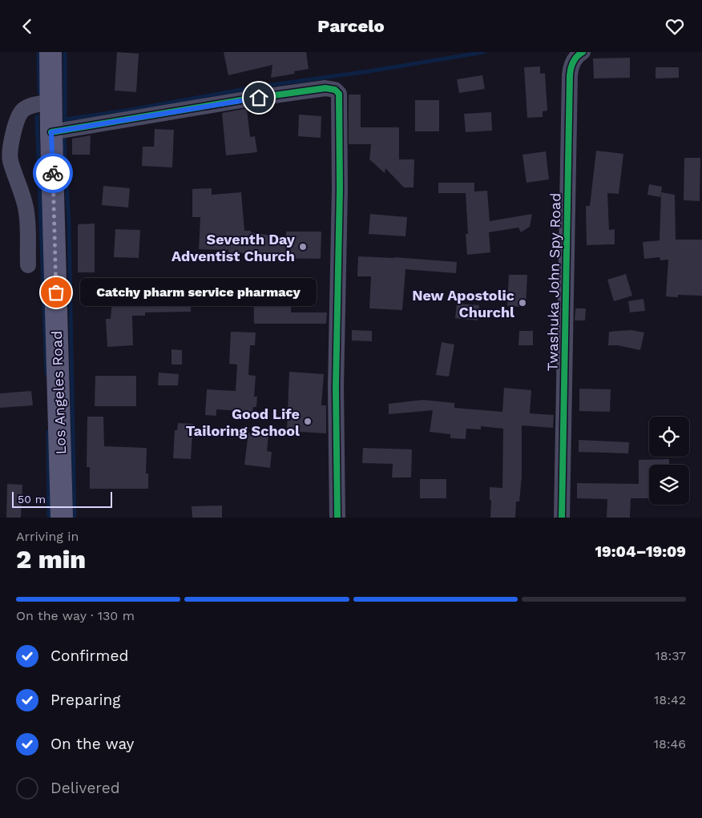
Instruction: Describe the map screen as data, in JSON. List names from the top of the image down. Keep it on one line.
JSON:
{"streets":{"main road":["Los Angeles Road"],"street":["Twashuka John Spy Road"]},"places":["Seventh Day Adventist Church","Catchy pharm service pharmacy","New Apostolic Churchl","Good Life Tailoring School"],"scale_bar":"50 m","page":{"header":"Parcelo","bubble":"Catchy pharm service pharmacy","scale":"50 m","heading":["2 min","Arriving in","19:04–19:09"],"bar":"On the way · 130 m","list":[["Confirmed","18:37"],["Preparing","18:42"],["On the way","18:46"],"Delivered"]}}
